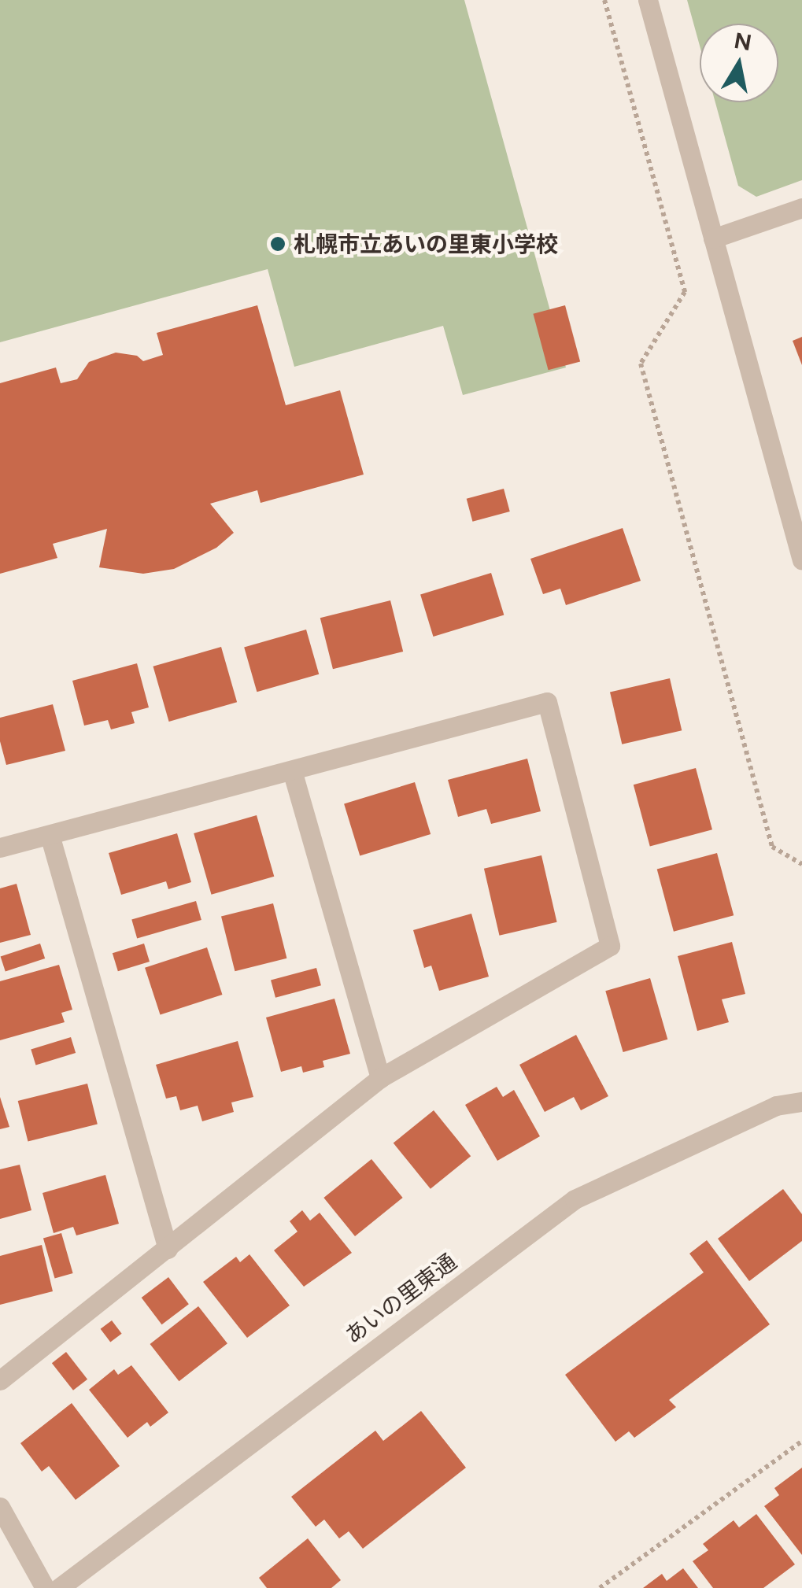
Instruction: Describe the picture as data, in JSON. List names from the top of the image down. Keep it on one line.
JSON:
{"streets":{"street":["あいの里東通"]},"places":["札幌市立あいの里東小学校"],"north":"top"}
